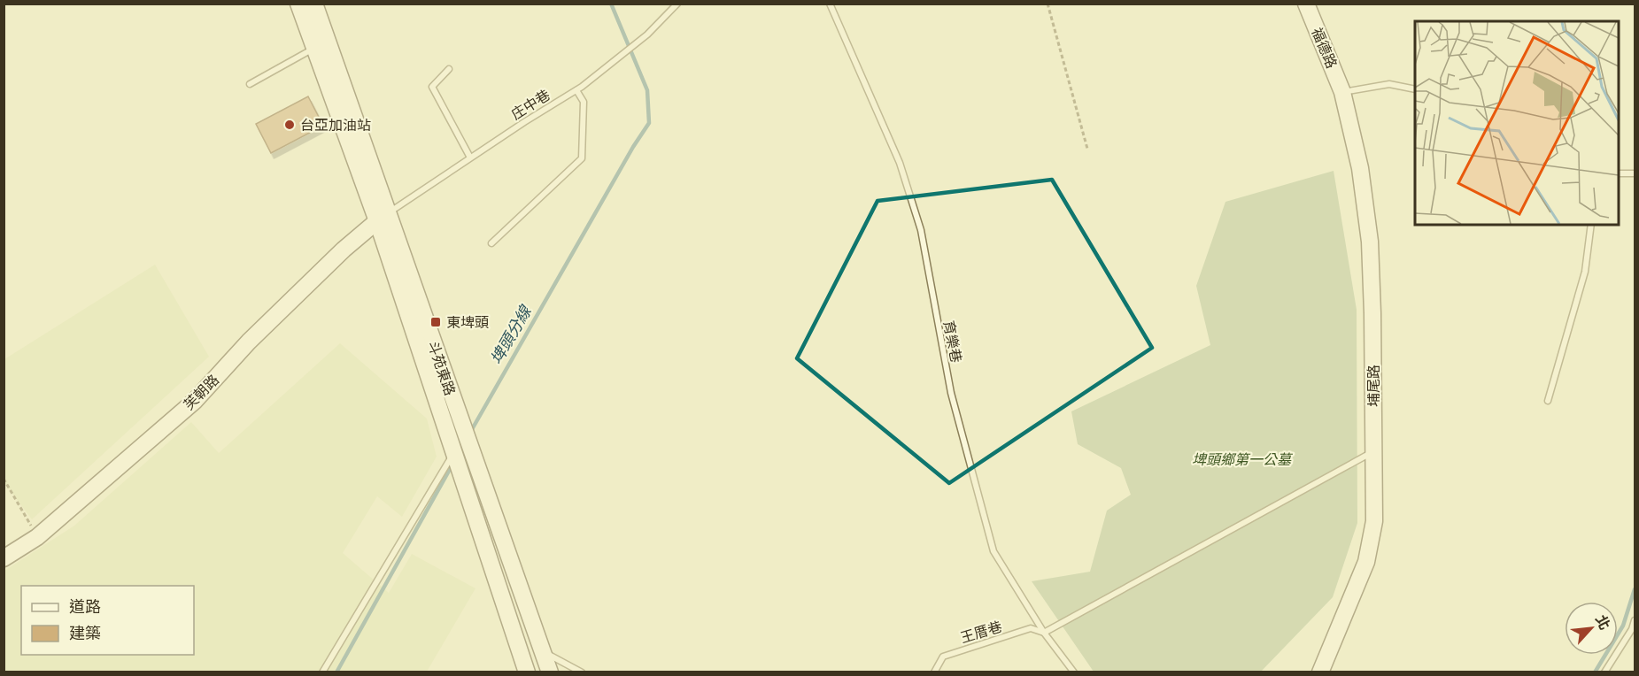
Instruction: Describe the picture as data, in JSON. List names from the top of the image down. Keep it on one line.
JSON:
{"streets":{"main road":["福德路","斗苑東路","埔尾路","芙朝路"],"lane":["庄中巷","育樂巷","王厝巷"]},"crossings":[["福德路","埔尾路"],["庄中巷","斗苑東路"],["庄中巷","芙朝路"],["育樂巷","王厝巷"],["斗苑東路","芙朝路"]],"water":["埤頭分線"],"parks":["埤頭鄉第一公墓"],"places":{"other":["台亞加油站"],"transit":["東埤頭"]},"legend":["道路","建築"],"north":"top right"}
